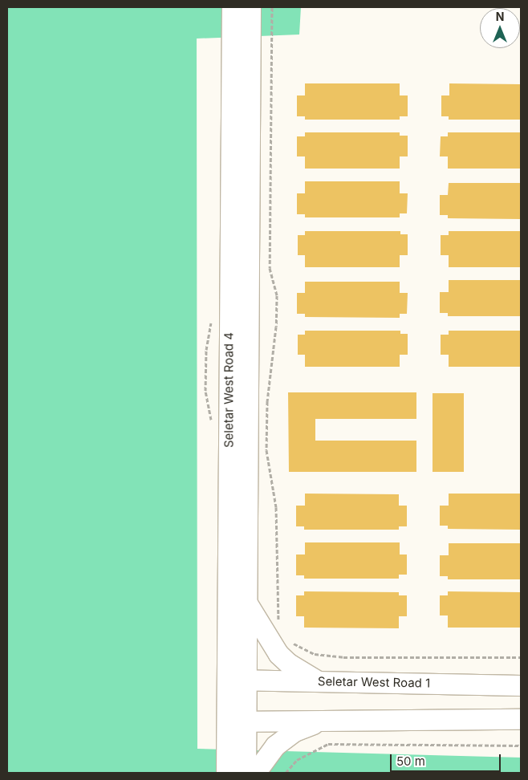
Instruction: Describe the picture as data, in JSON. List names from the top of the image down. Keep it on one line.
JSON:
{"streets":{"main road":["Seletar West Road 4","Seletar West Road 1"]},"crossings":[["Seletar West Road 4","Seletar West Road 1"]],"scale_bar":"50 m","north":"top"}
